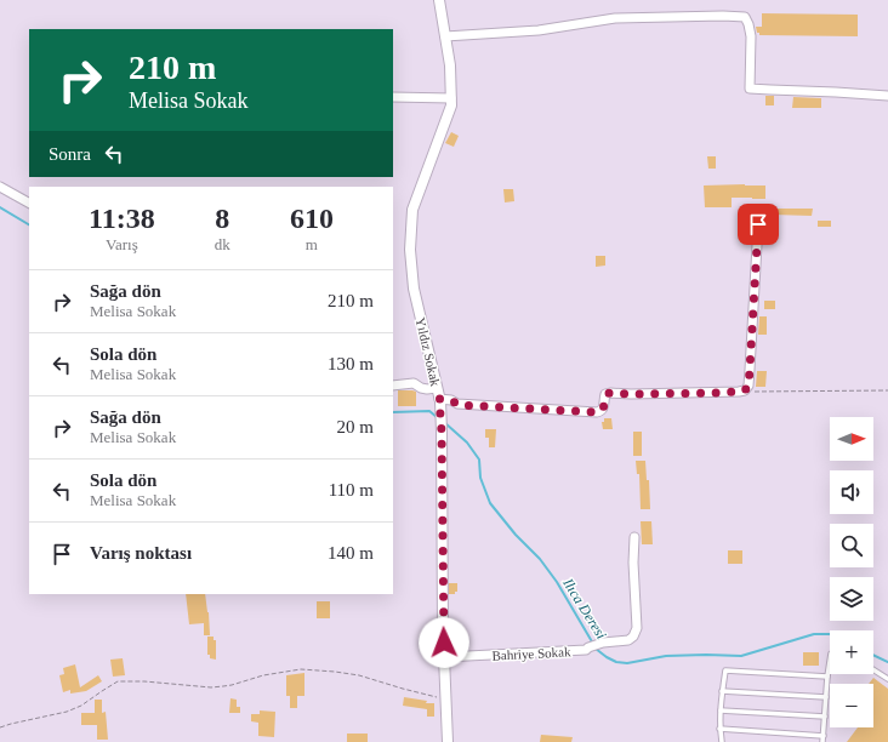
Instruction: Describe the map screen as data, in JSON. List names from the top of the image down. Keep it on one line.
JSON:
{"streets":{"street":["Yıldız Sokak","Bahriye Sokak"]},"crossings":[["Yıldız Sokak","Bahriye Sokak"]],"water":["Ilıca Deresi"],"north":"right","page":{"turn":["210 m","Melisa Sokak"],"then":"Sonra","eta":["11:38","Varış","8","dk","610","m"],"list":[{"name":"Sağa dön","note":"Melisa Sokak","value":"210 m"},{"name":"Sola dön","note":"Melisa Sokak","value":"130 m"},{"name":"Sağa dön","note":"Melisa Sokak","value":"20 m"},{"name":"Sola dön","note":"Melisa Sokak","value":"110 m"},{"name":"Varış noktası","value":"140 m"}],"map_buttons":["+","−"]}}
